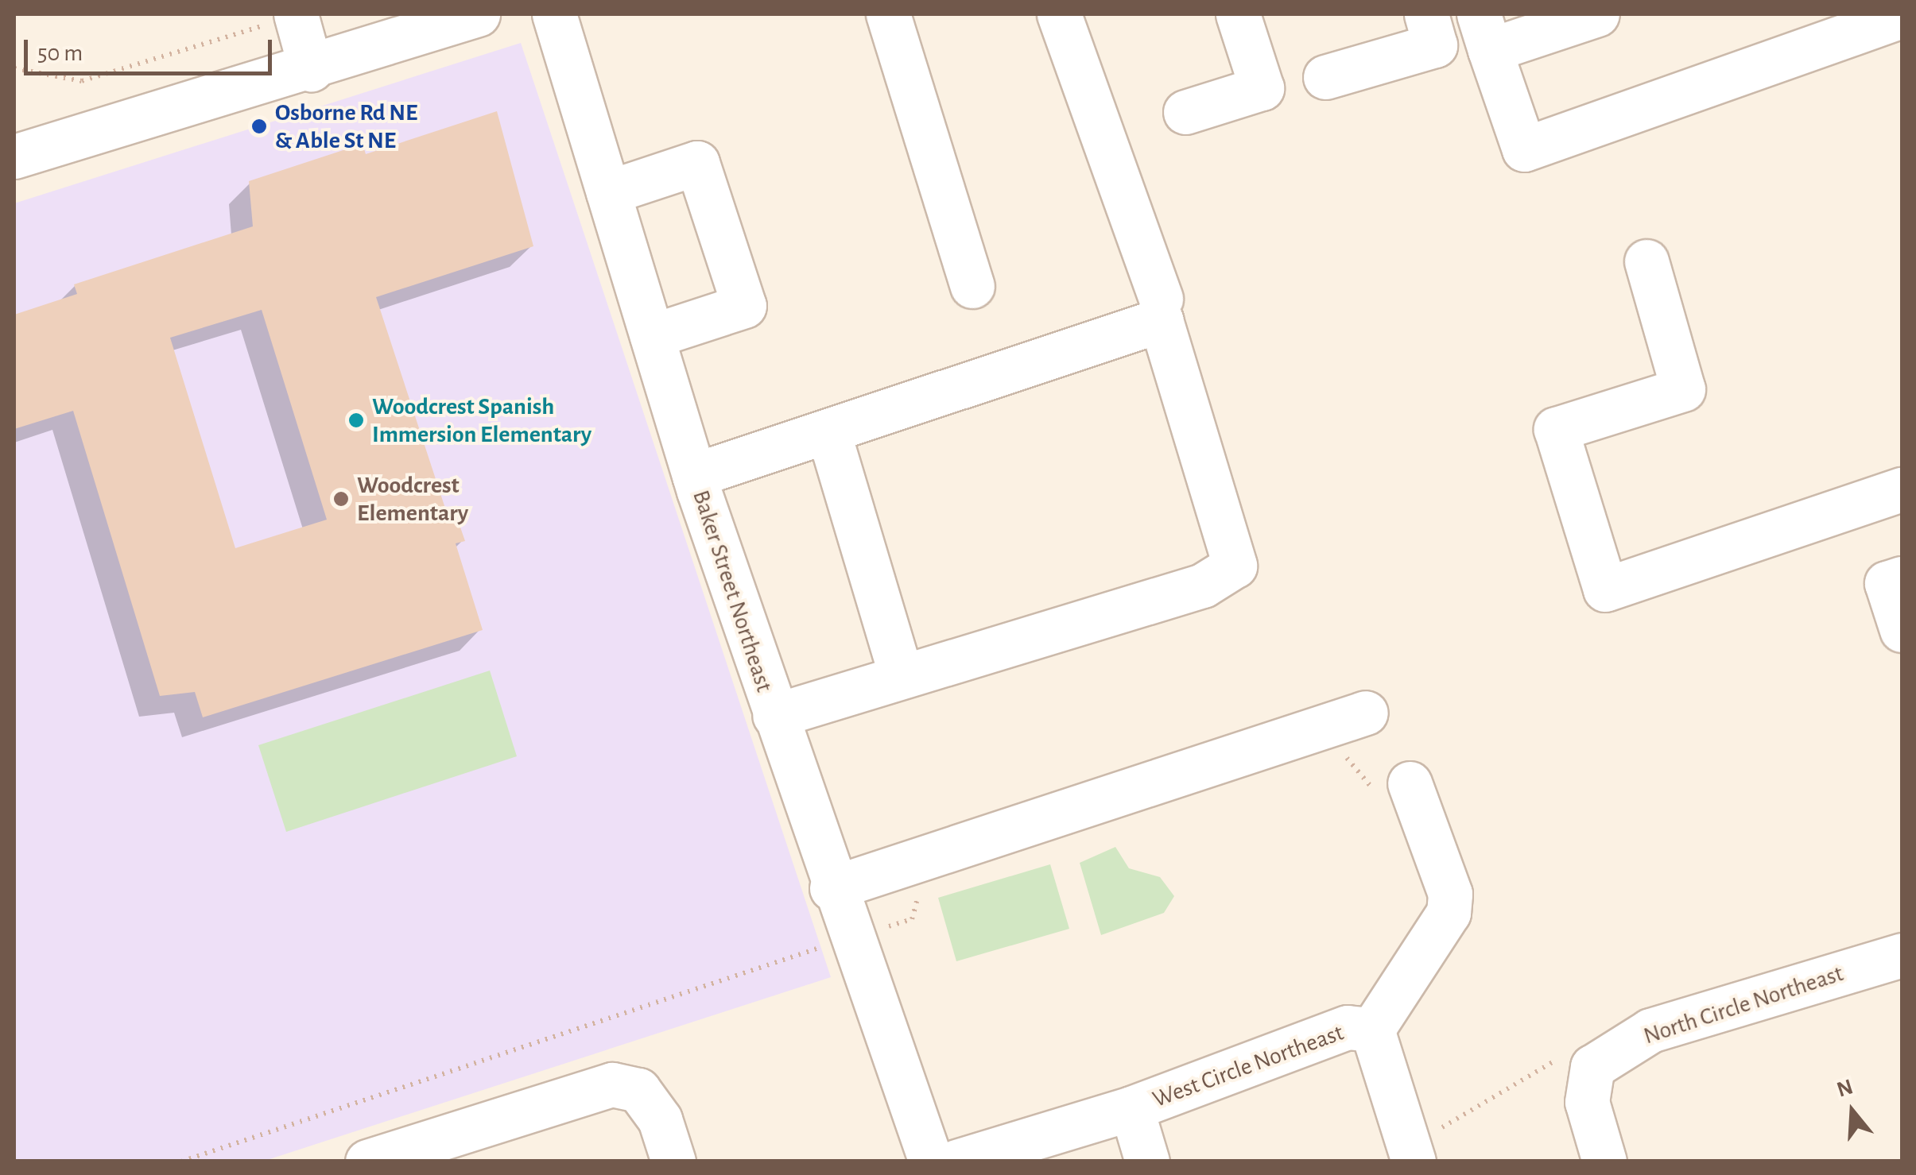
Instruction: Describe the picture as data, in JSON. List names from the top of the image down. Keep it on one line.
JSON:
{"streets":{"street":["Baker Street Northeast","North Circle Northeast","West Circle Northeast"]},"places":["Osborne Rd NE & Able St NE","Woodcrest Spanish Immersion Elementary","Woodcrest Elementary"],"scale_bar":"50 m","north":"top"}
